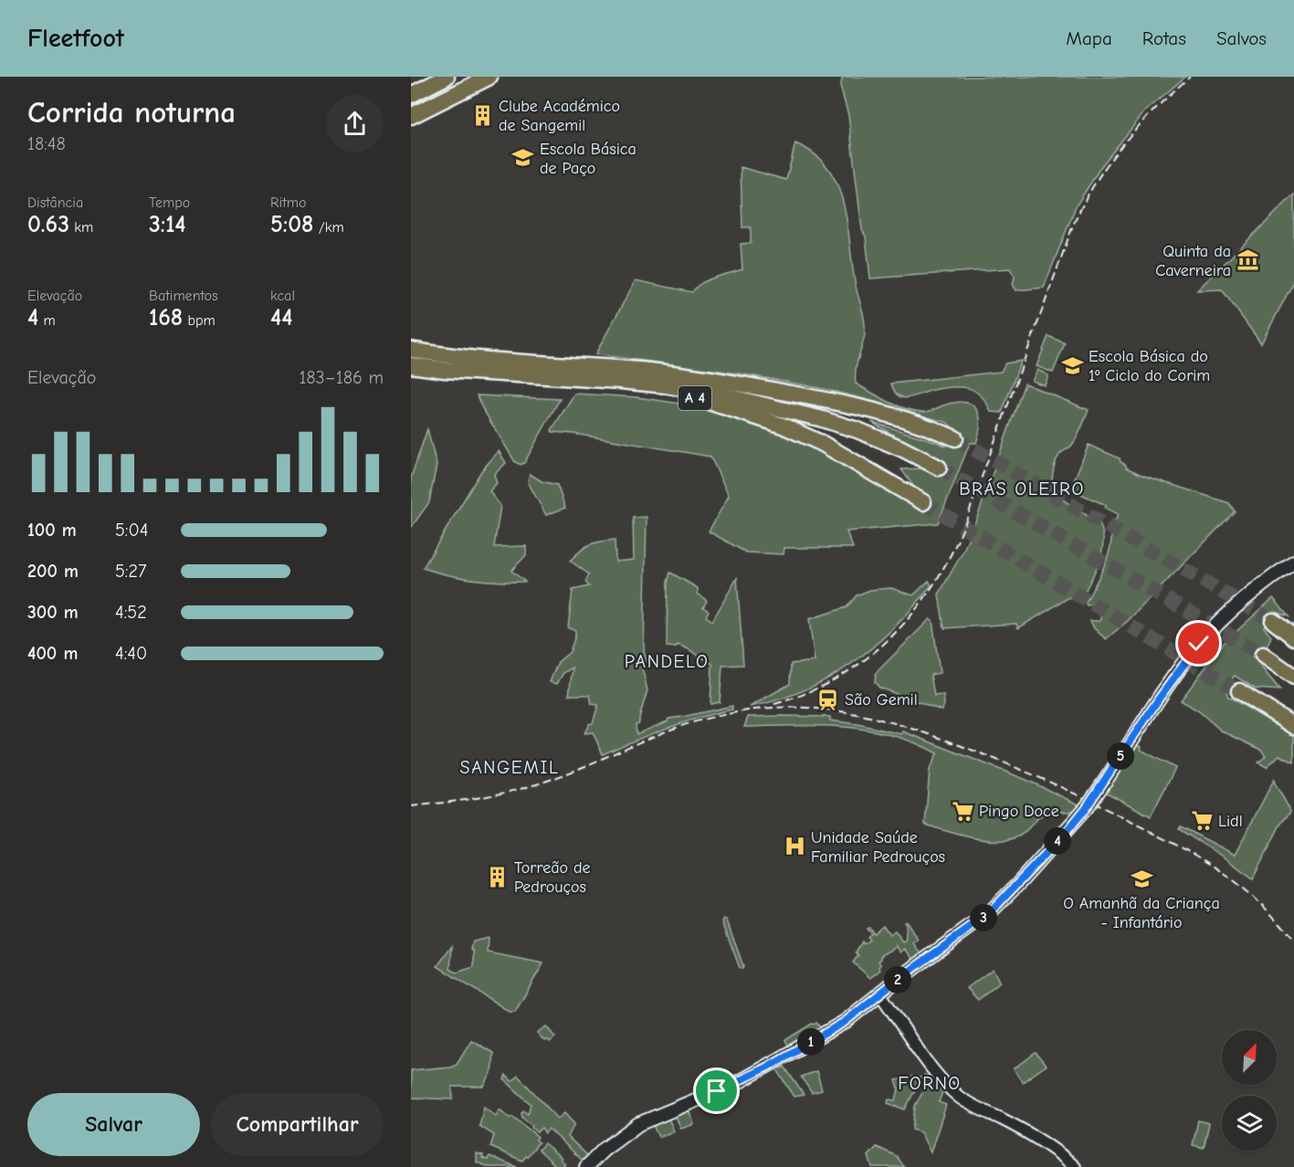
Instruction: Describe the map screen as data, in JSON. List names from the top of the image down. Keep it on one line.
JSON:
{"streets":{"highway":["A 4"]},"districts":["BRÁS OLEIRO","PANDELO","SANGEMIL","FORNO"],"places":{"building":["Clube Académico de Sangemil","Torreão de Pedrouços"],"school or university":["Escola Básica de Paço","Escola Básica do 1º Ciclo do Corim","O Amanhã da Criança - Infantário"],"museum":["Quinta da Caverneira"],"station":["São Gemil"],"supermarket":["Pingo Doce","Lidl"],"hospital":["Unidade Saúde Familiar Pedrouços"]},"north":"top right","page":{"header":"Fleetfoot","nav":["Mapa","Rotas","Salvos"],"heading":["Corrida noturna","18:48"],"stats":[["Distância","0.63 km"],["Tempo","3:14"],["Ritmo","5:08 /km"],["Elevação","4 m"],["Batimentos","168 bpm"],["kcal","44"]],"chart":["Elevação","183–186 m"],"list":[{"name":"100 m","note":"5:04"},{"name":"200 m","note":"5:27"},{"name":"300 m","note":"4:52"},{"name":"400 m","note":"4:40"}],"pins":["5","4","3","2","1"],"buttons":["Salvar","Compartilhar"]}}
